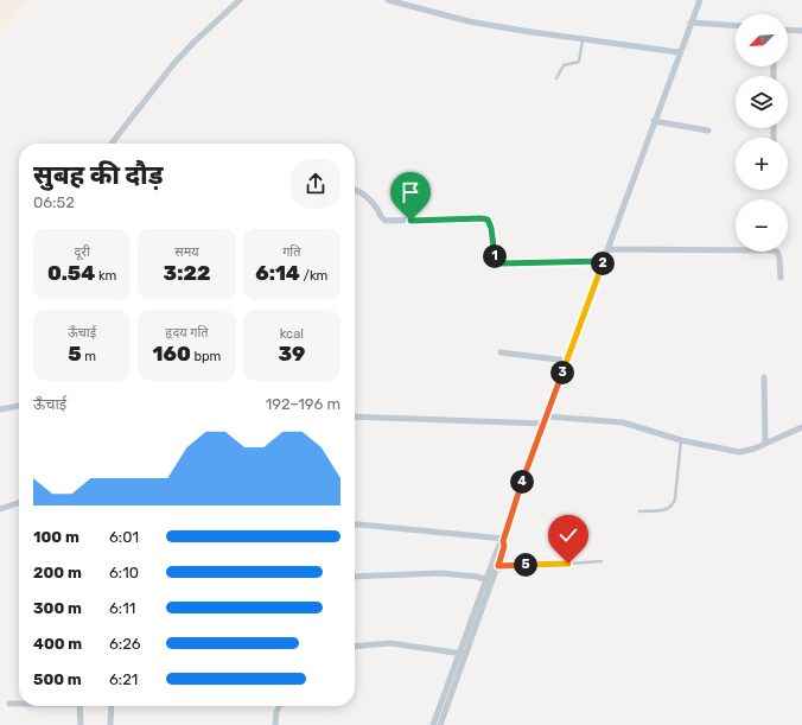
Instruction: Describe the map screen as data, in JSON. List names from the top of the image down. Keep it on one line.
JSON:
{"north":"bottom left","page":{"map_buttons":["+","−"],"heading":["सुबह की दौड़","06:52"],"stats":[["दूरी","0.54 km"],["समय","3:22"],["गति","6:14 /km"],["ऊँचाई","5 m"],["हृदय गति","160 bpm"],["kcal","39"]],"pins":["1","2","3","4","5"],"chart":["ऊँचाई","192–196 m"],"list":[{"name":"100 m","note":"6:01"},{"name":"200 m","note":"6:10"},{"name":"300 m","note":"6:11"},{"name":"400 m","note":"6:26"},{"name":"500 m","note":"6:21"}]}}
